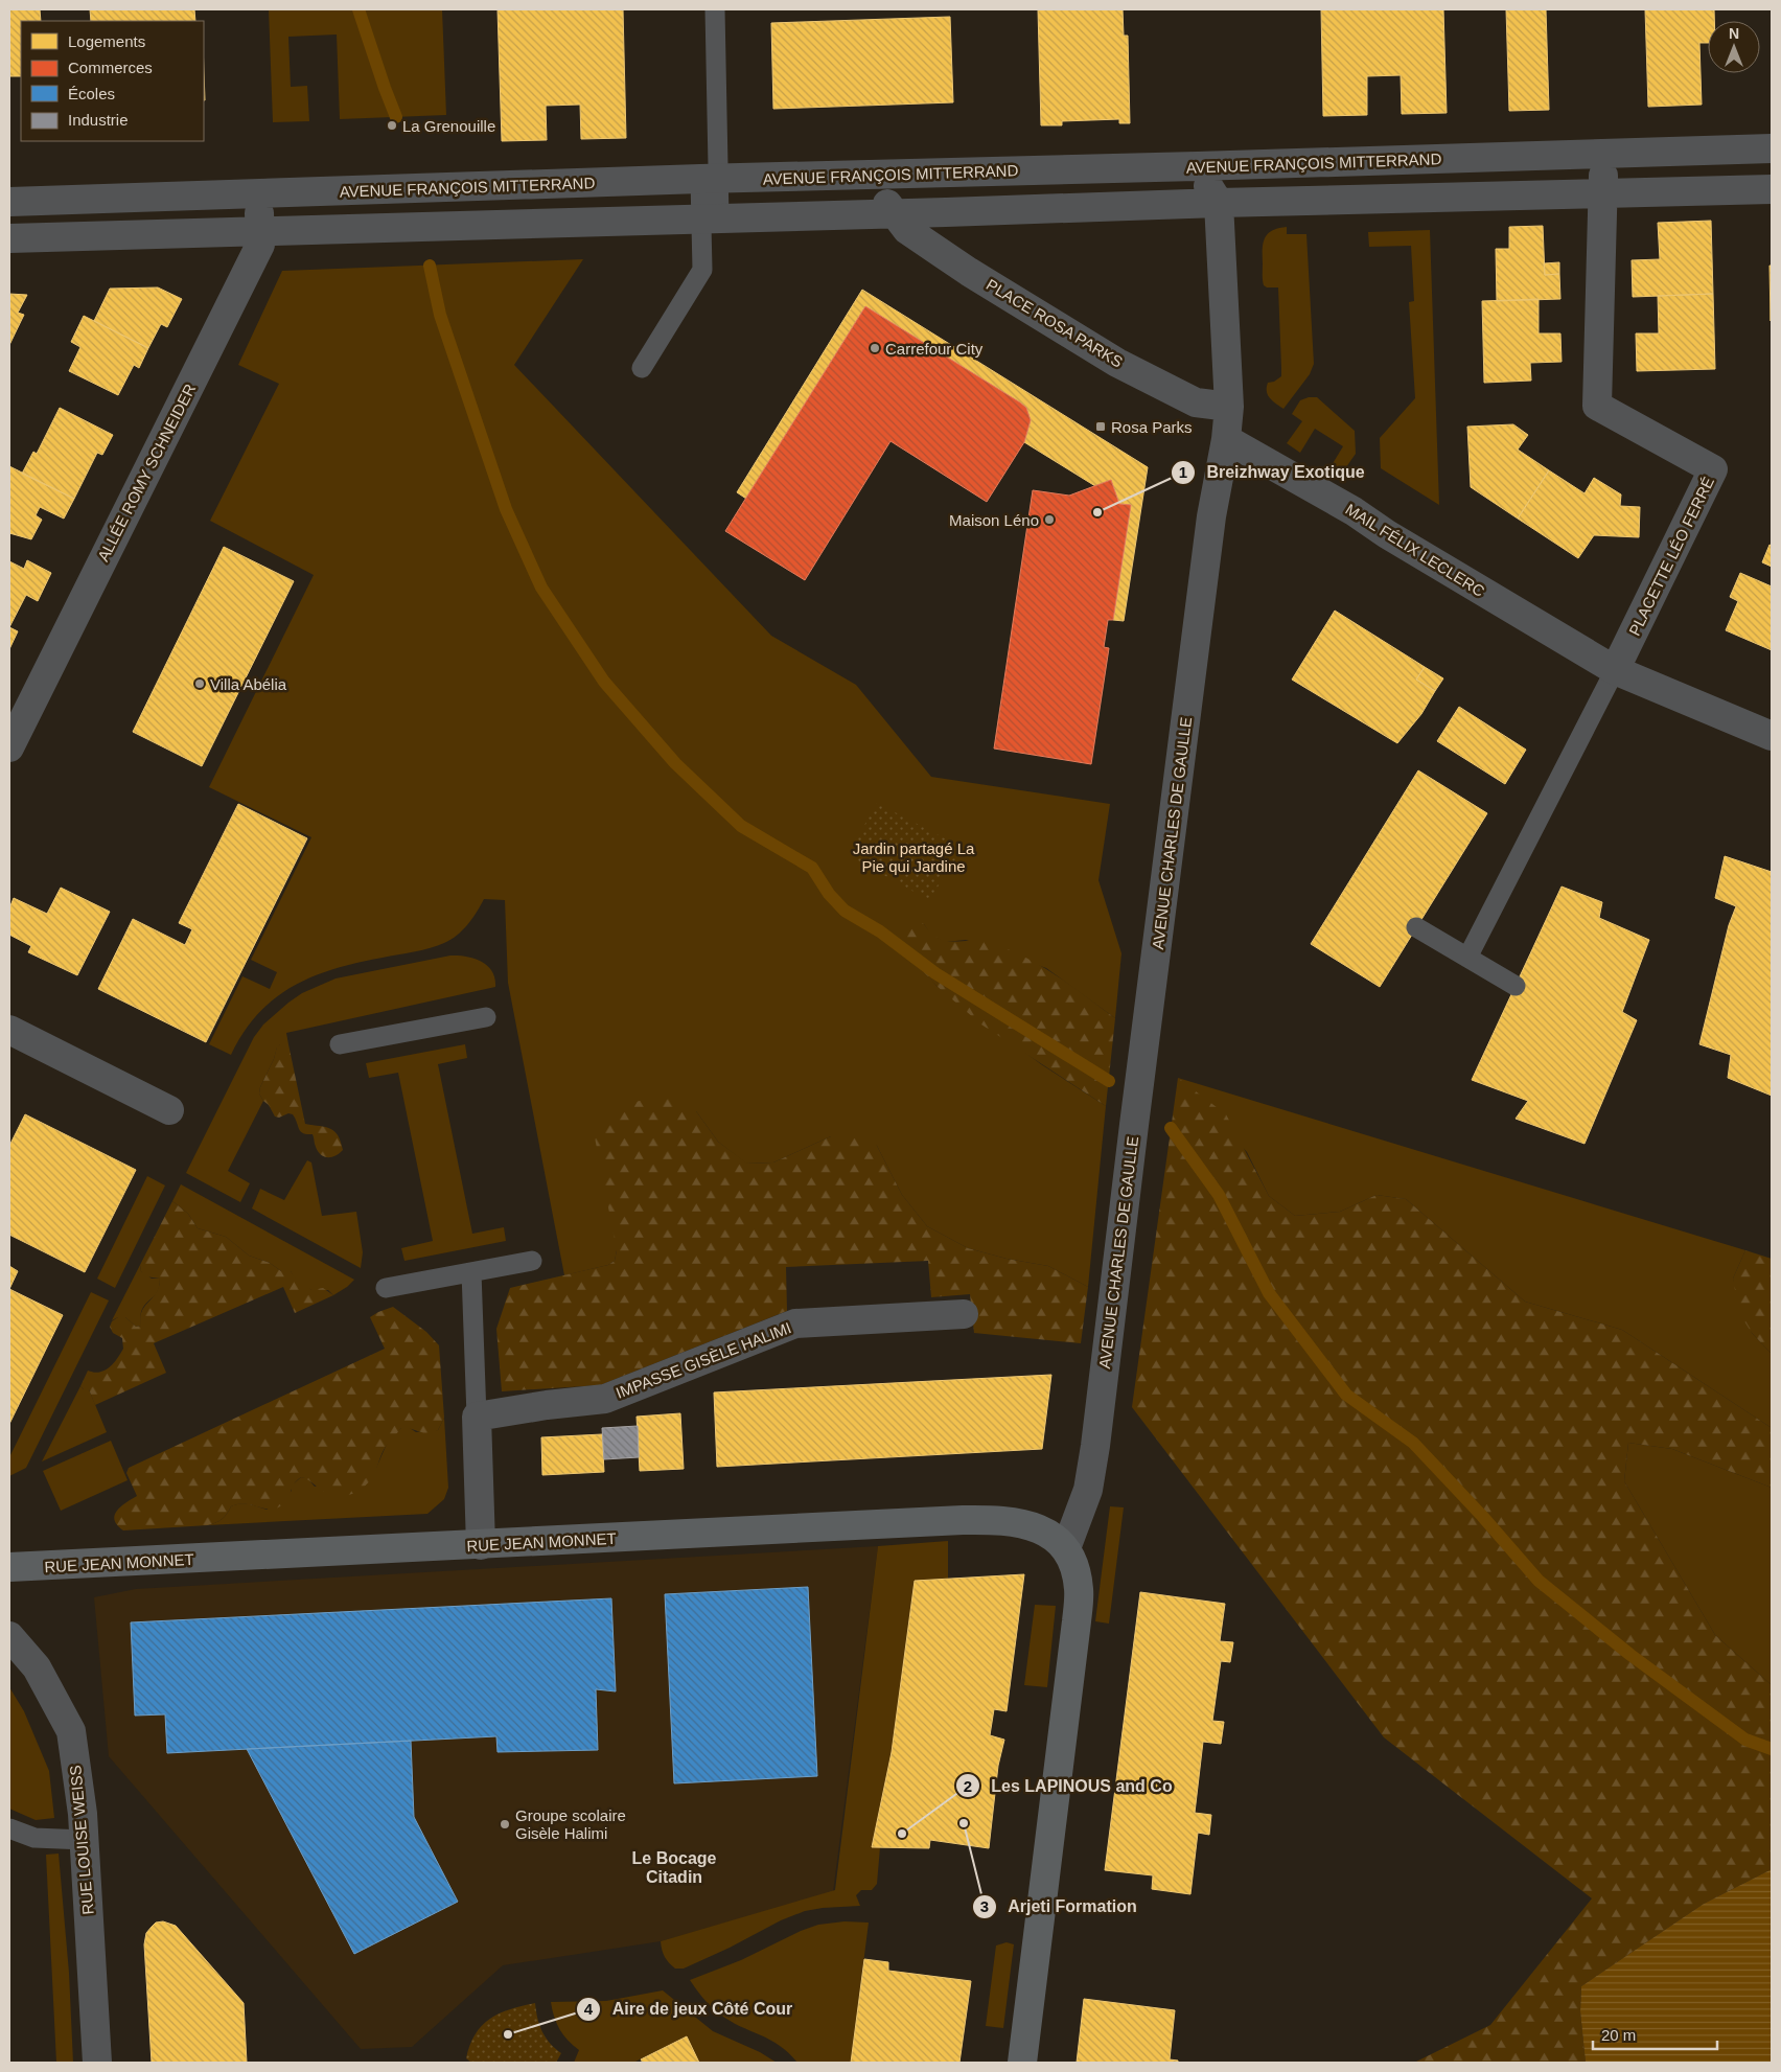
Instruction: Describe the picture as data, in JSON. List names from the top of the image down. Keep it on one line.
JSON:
{"streets":{"street":["AVENUE FRANÇOIS MITTERRAND","PLACE ROSA PARKS","ALLÉE ROMY SCHNEIDER","MAIL FÉLIX LECLERC","PLACETTE LÉO FERRÉ","AVENUE CHARLES DE GAULLE","IMPASSE GISÈLE HALIMI","RUE JEAN MONNET","RUE LOUISE WEISS"]},"crossings":[["AVENUE FRANÇOIS MITTERRAND","PLACE ROSA PARKS"],["AVENUE FRANÇOIS MITTERRAND","ALLÉE ROMY SCHNEIDER"],["AVENUE FRANÇOIS MITTERRAND","PLACETTE LÉO FERRÉ"],["MAIL FÉLIX LECLERC","PLACETTE LÉO FERRÉ"],["MAIL FÉLIX LECLERC","AVENUE CHARLES DE GAULLE"],["AVENUE CHARLES DE GAULLE","RUE JEAN MONNET"]],"districts":["Le Bocage Citadin"],"parks":["Jardin partagé La Pie qui Jardine"],"places":{"other":["La Grenouille","Carrefour City","Breizhway Exotique","Maison Léno","Villa Abélia","Arjeti Formation","Groupe scolaire Gisèle Halimi","Les LAPINOUS and Co","Aire de jeux Côté Cour"],"transit":["Rosa Parks"]},"legend":["Logements","Commerces","Écoles","Industrie"],"scale_bar":"20 m","north":"top"}
